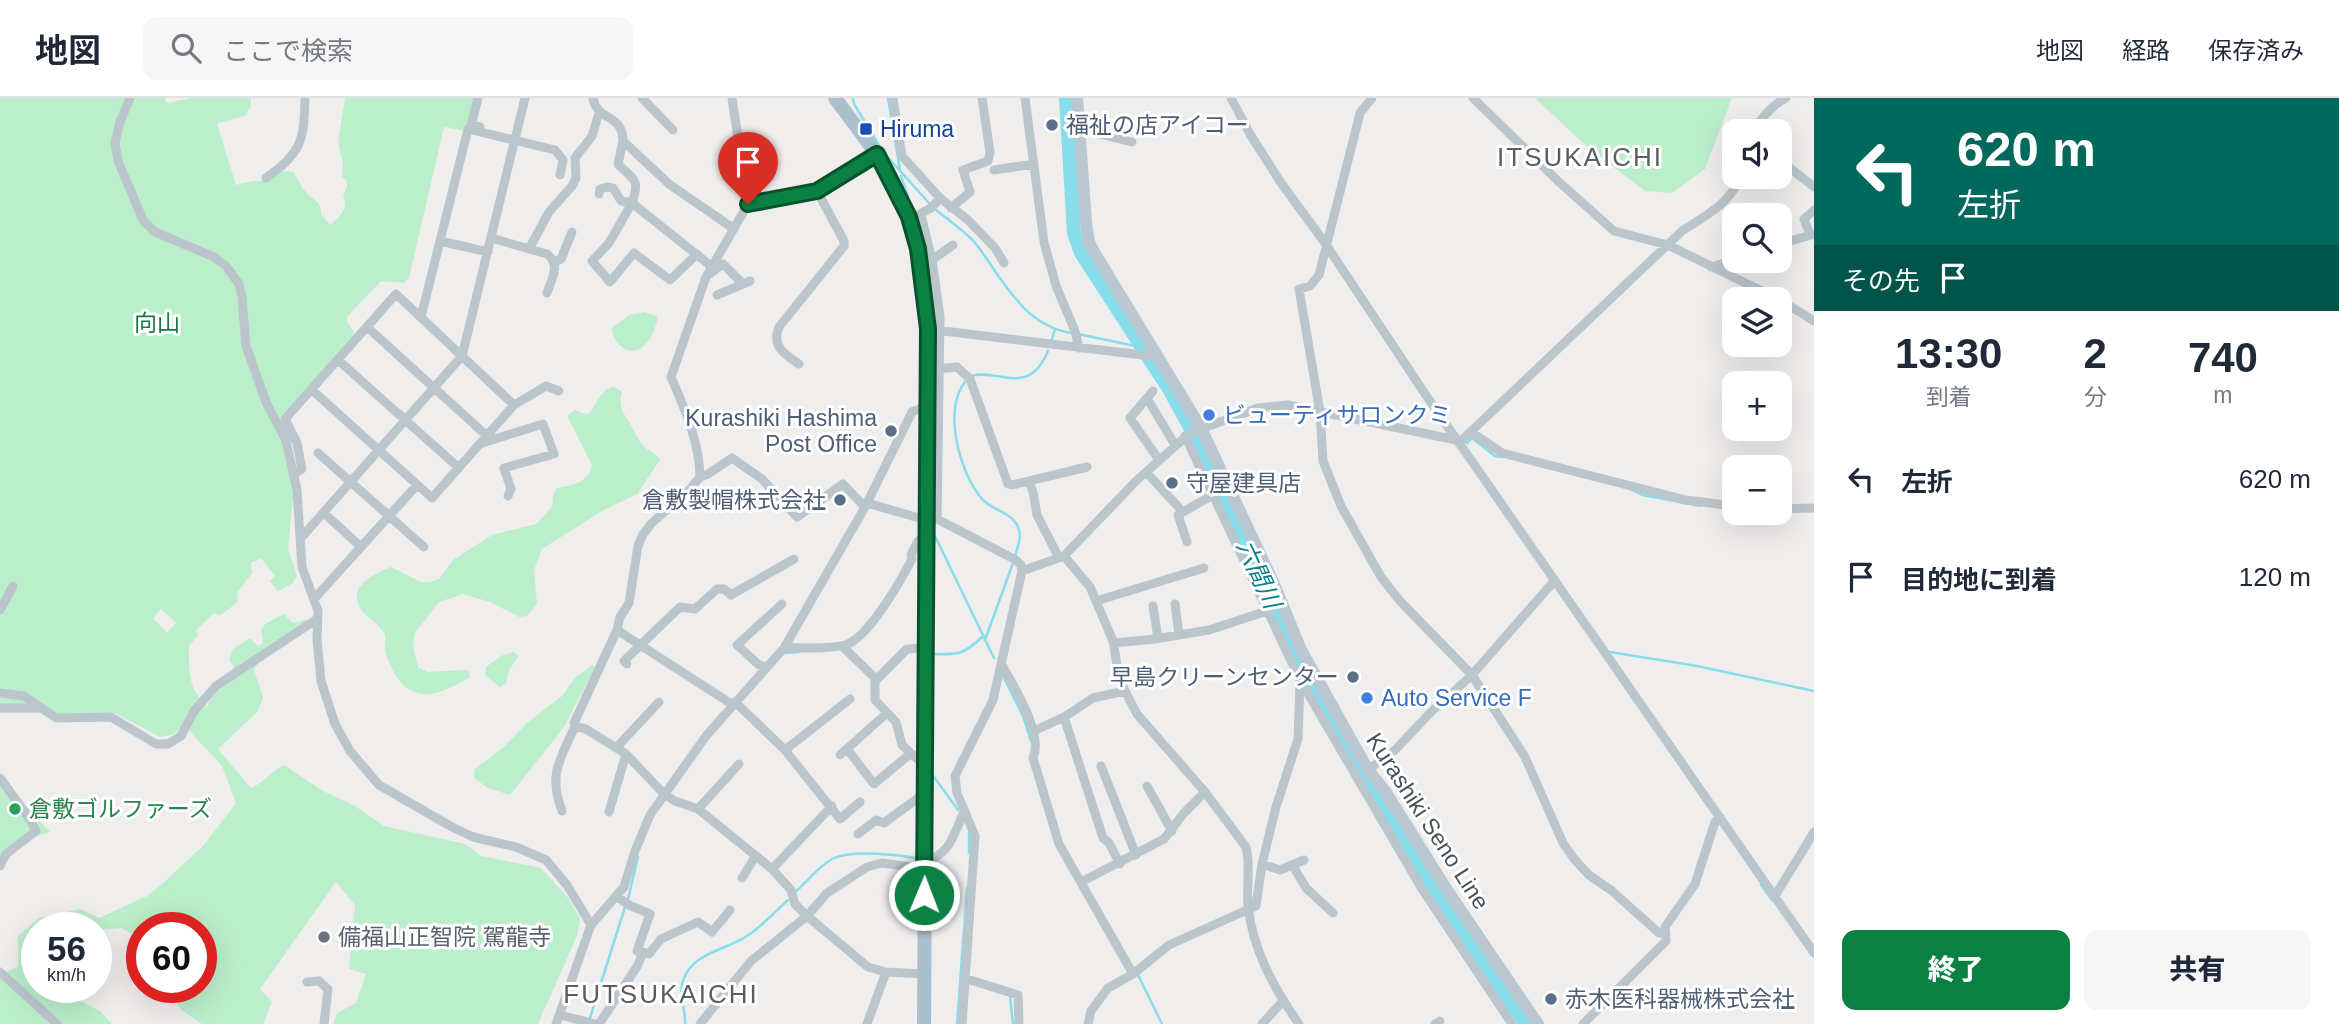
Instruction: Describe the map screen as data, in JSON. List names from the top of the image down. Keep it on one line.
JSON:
{"streets":{"main road":["Kurashiki Seno Line"]},"districts":["ITSUKAICHI","FUTSUKAICHI"],"water":["六間川"],"parks":["向山"],"places":{"other":["福祉の店アイコー","ビューティサロンクミ","Kurashiki Hashima Post Office","守屋建具店","倉敷製帽株式会社","早島クリーンセンター","Auto Service F","倉敷ゴルファーズ","備福山正智院 駕龍寺","赤木医科器械株式会社"],"transit":["Hiruma"]},"page":{"header":"地図","search":"ここで検索","nav":["地図","経路","保存済み"],"turn":["620 m","左折"],"map_buttons":["+","−"],"then":"その先","eta":["13:30","到着","2","分","740","m"],"list":[{"name":"左折","value":"620 m"},{"name":"目的地に到着","value":"120 m"}],"speed":"56 km/h","limit":"60","buttons":["終了","共有"]}}
